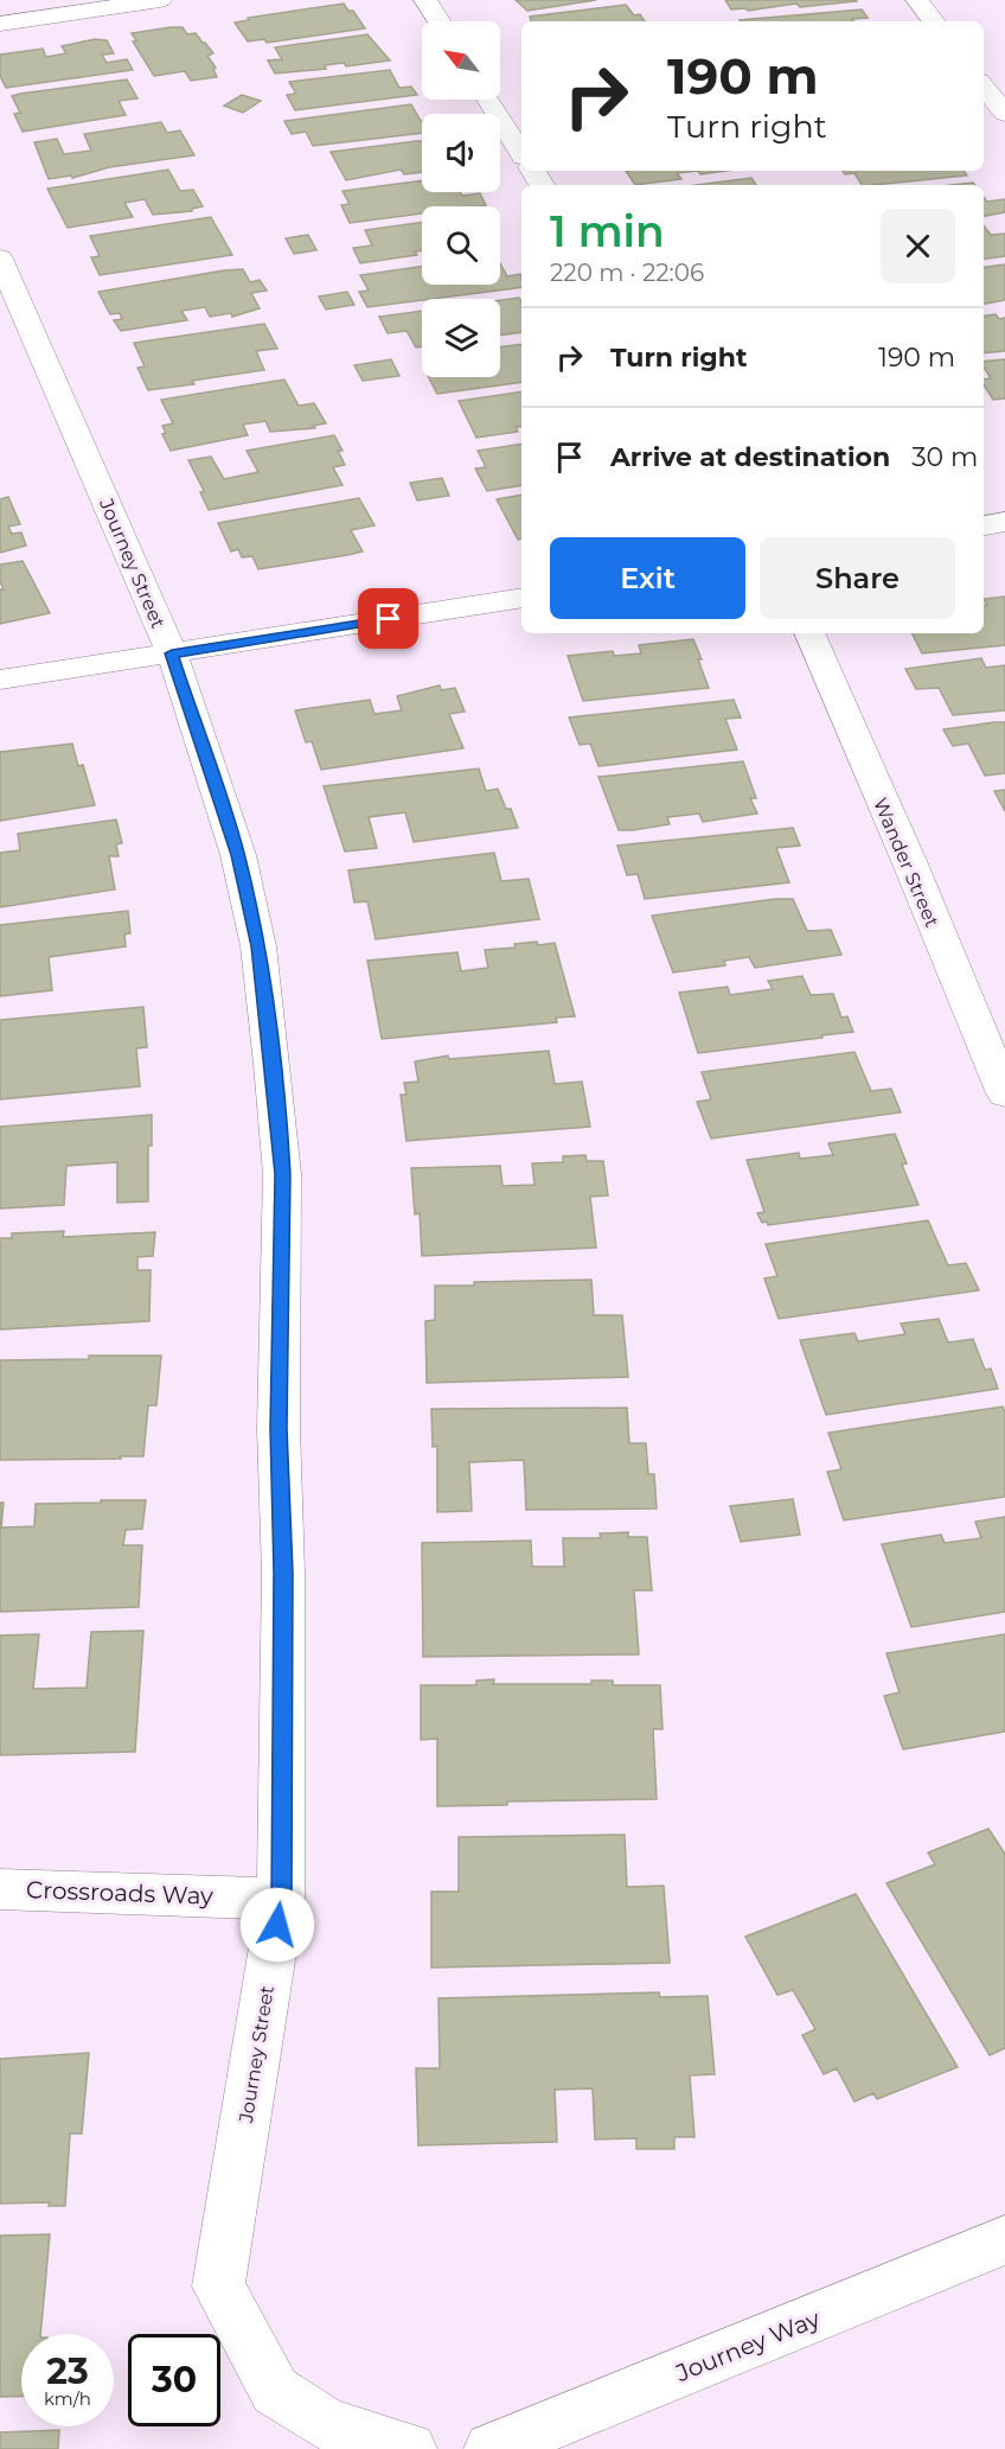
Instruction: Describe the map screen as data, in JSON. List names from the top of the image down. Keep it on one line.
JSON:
{"streets":{"street":["Journey Street","Wander Street","Crossroads Way","Journey Way"]},"crossings":[["Journey Street","Crossroads Way"]],"north":"top left","page":{"turn":["190 m","Turn right"],"heading":["1 min","220 m · 22:06"],"list":[{"name":"Turn right","value":"190 m"},{"name":"Arrive at destination","value":"30 m"}],"buttons":["Exit","Share"],"speed":"23 km/h","limit":"30"}}
